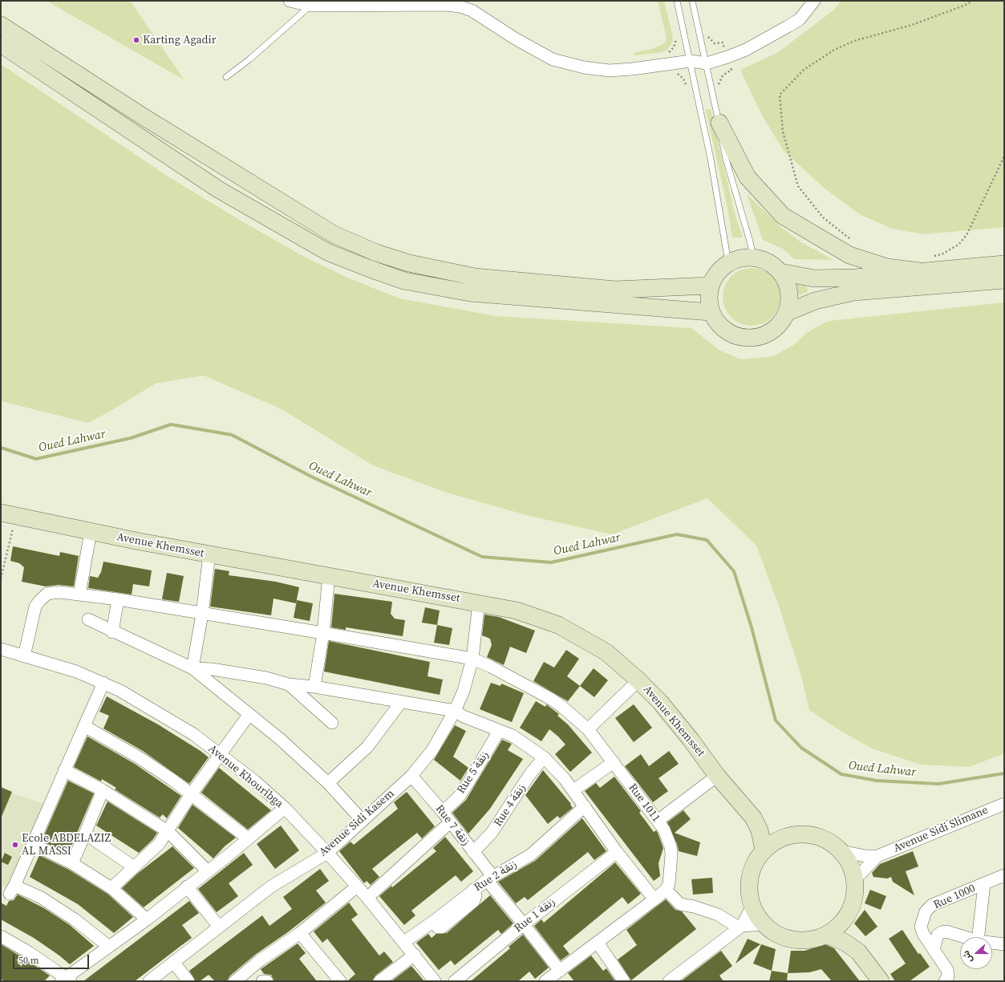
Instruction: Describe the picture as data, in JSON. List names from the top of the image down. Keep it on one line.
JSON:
{"streets":{"street":["Avenue Khemsset","Rue 5 زنقة","Avenue Khouribga","Rue 1011","Rue 4 زنقة","Avenue Sidi Kasem","Rue 7 زنقة","Avenue Sidi Slimane","Rue 2 زنقة","Rue 1000","Rue 1 زنقة"]},"crossings":[["Avenue Khemsset","Avenue Sidi Kasem"],["Avenue Khemsset","Avenue Sidi Slimane"],["Rue 5 زنقة","Rue 7 زنقة"],["Avenue Khouribga","Rue 1011"],["Avenue Khouribga","Avenue Sidi Kasem"],["Avenue Khouribga","Rue 2 زنقة"],["Rue 1011","Avenue Sidi Kasem"],["Rue 4 زنقة","Rue 7 زنقة"],["Avenue Sidi Kasem","Rue 7 زنقة"],["Rue 7 زنقة","Rue 2 زنقة"],["Rue 7 زنقة","Rue 1 زنقة"]],"water":["Oued Lahwar"],"places":["Karting Agadir","Ecole ABDELAZIZ AL MASSI"],"scale_bar":"50 m","north":"left"}
